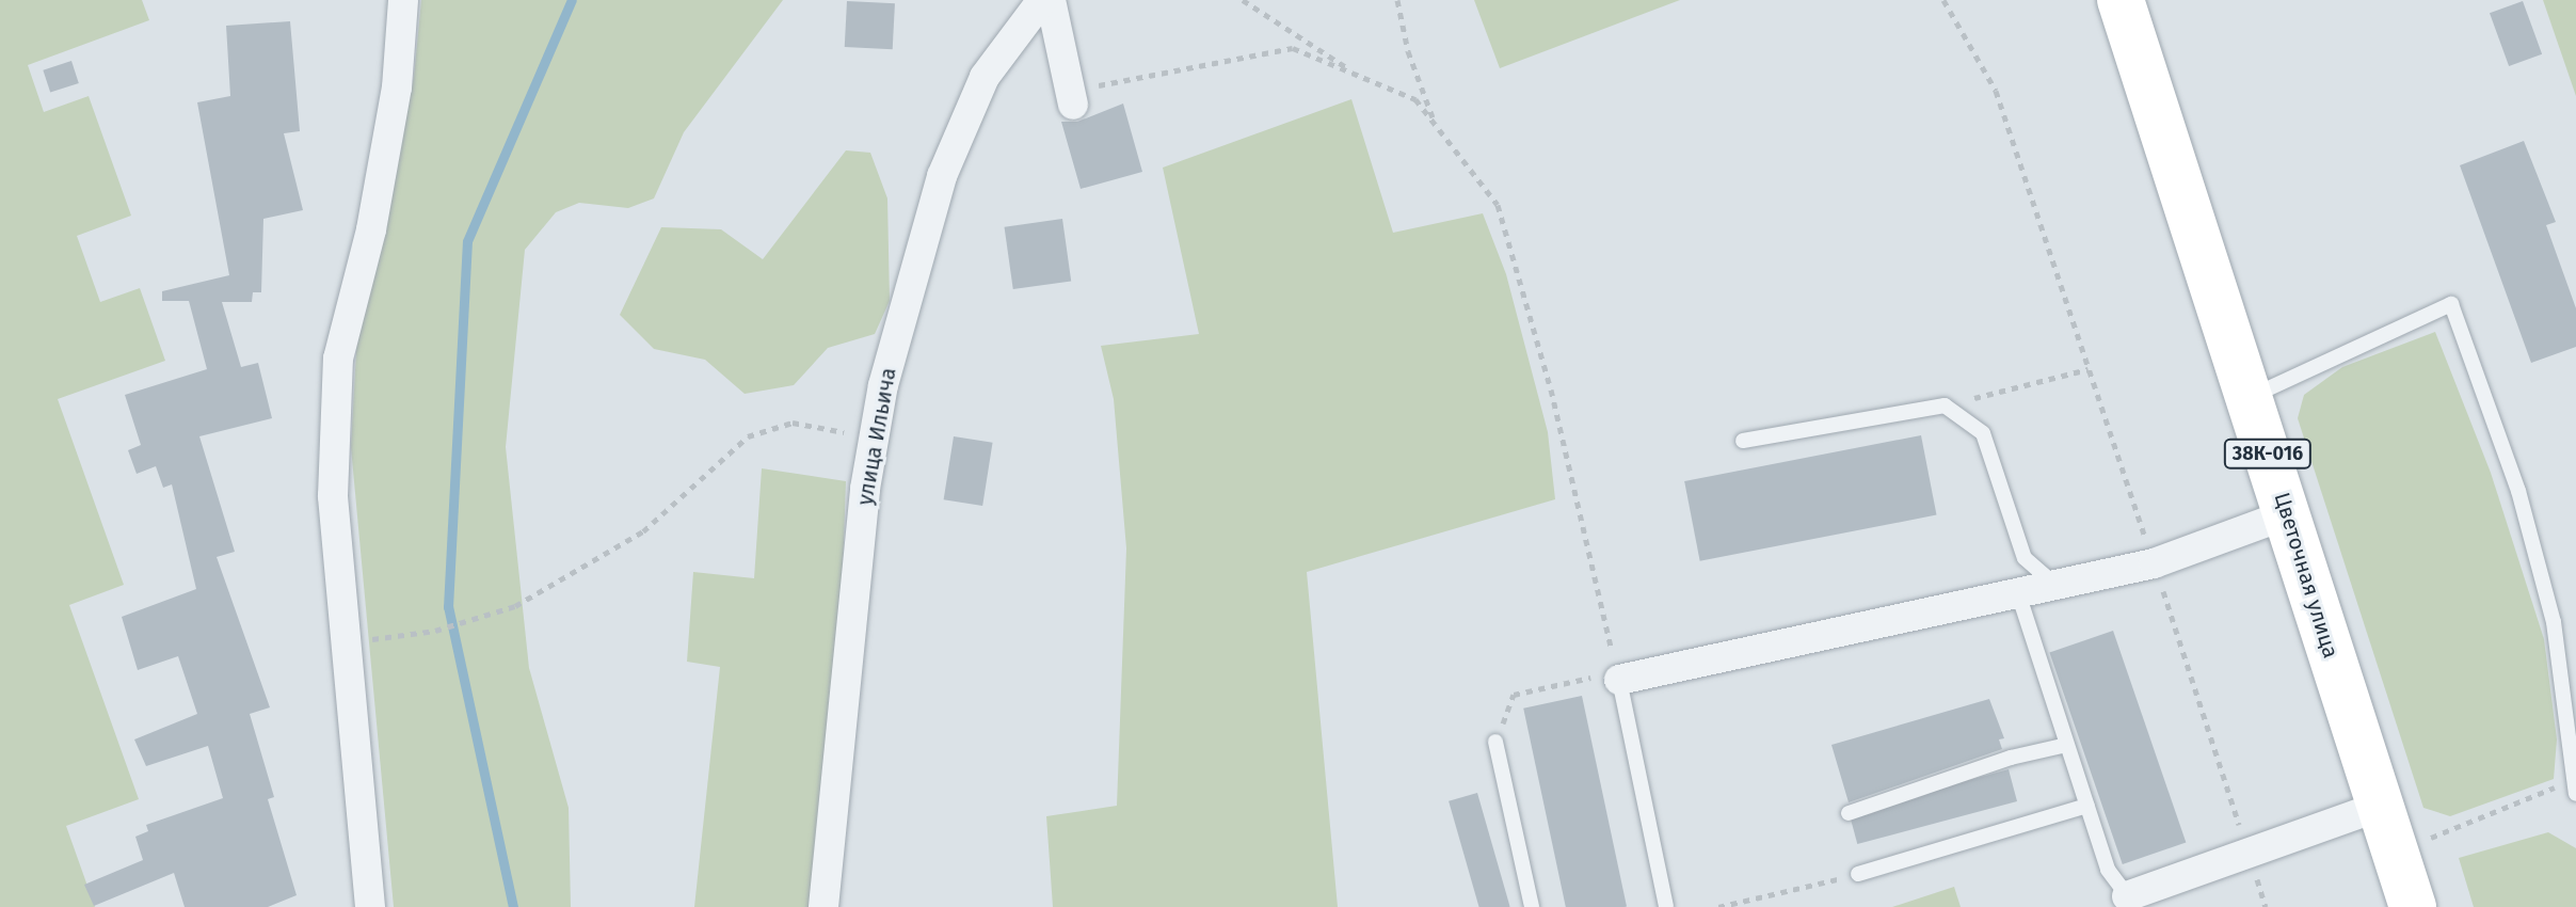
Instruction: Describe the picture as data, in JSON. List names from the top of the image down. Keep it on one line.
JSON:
{"streets":{"main road":["38К-016","Цветочная улица"],"street":["улица Ильича"]}}
